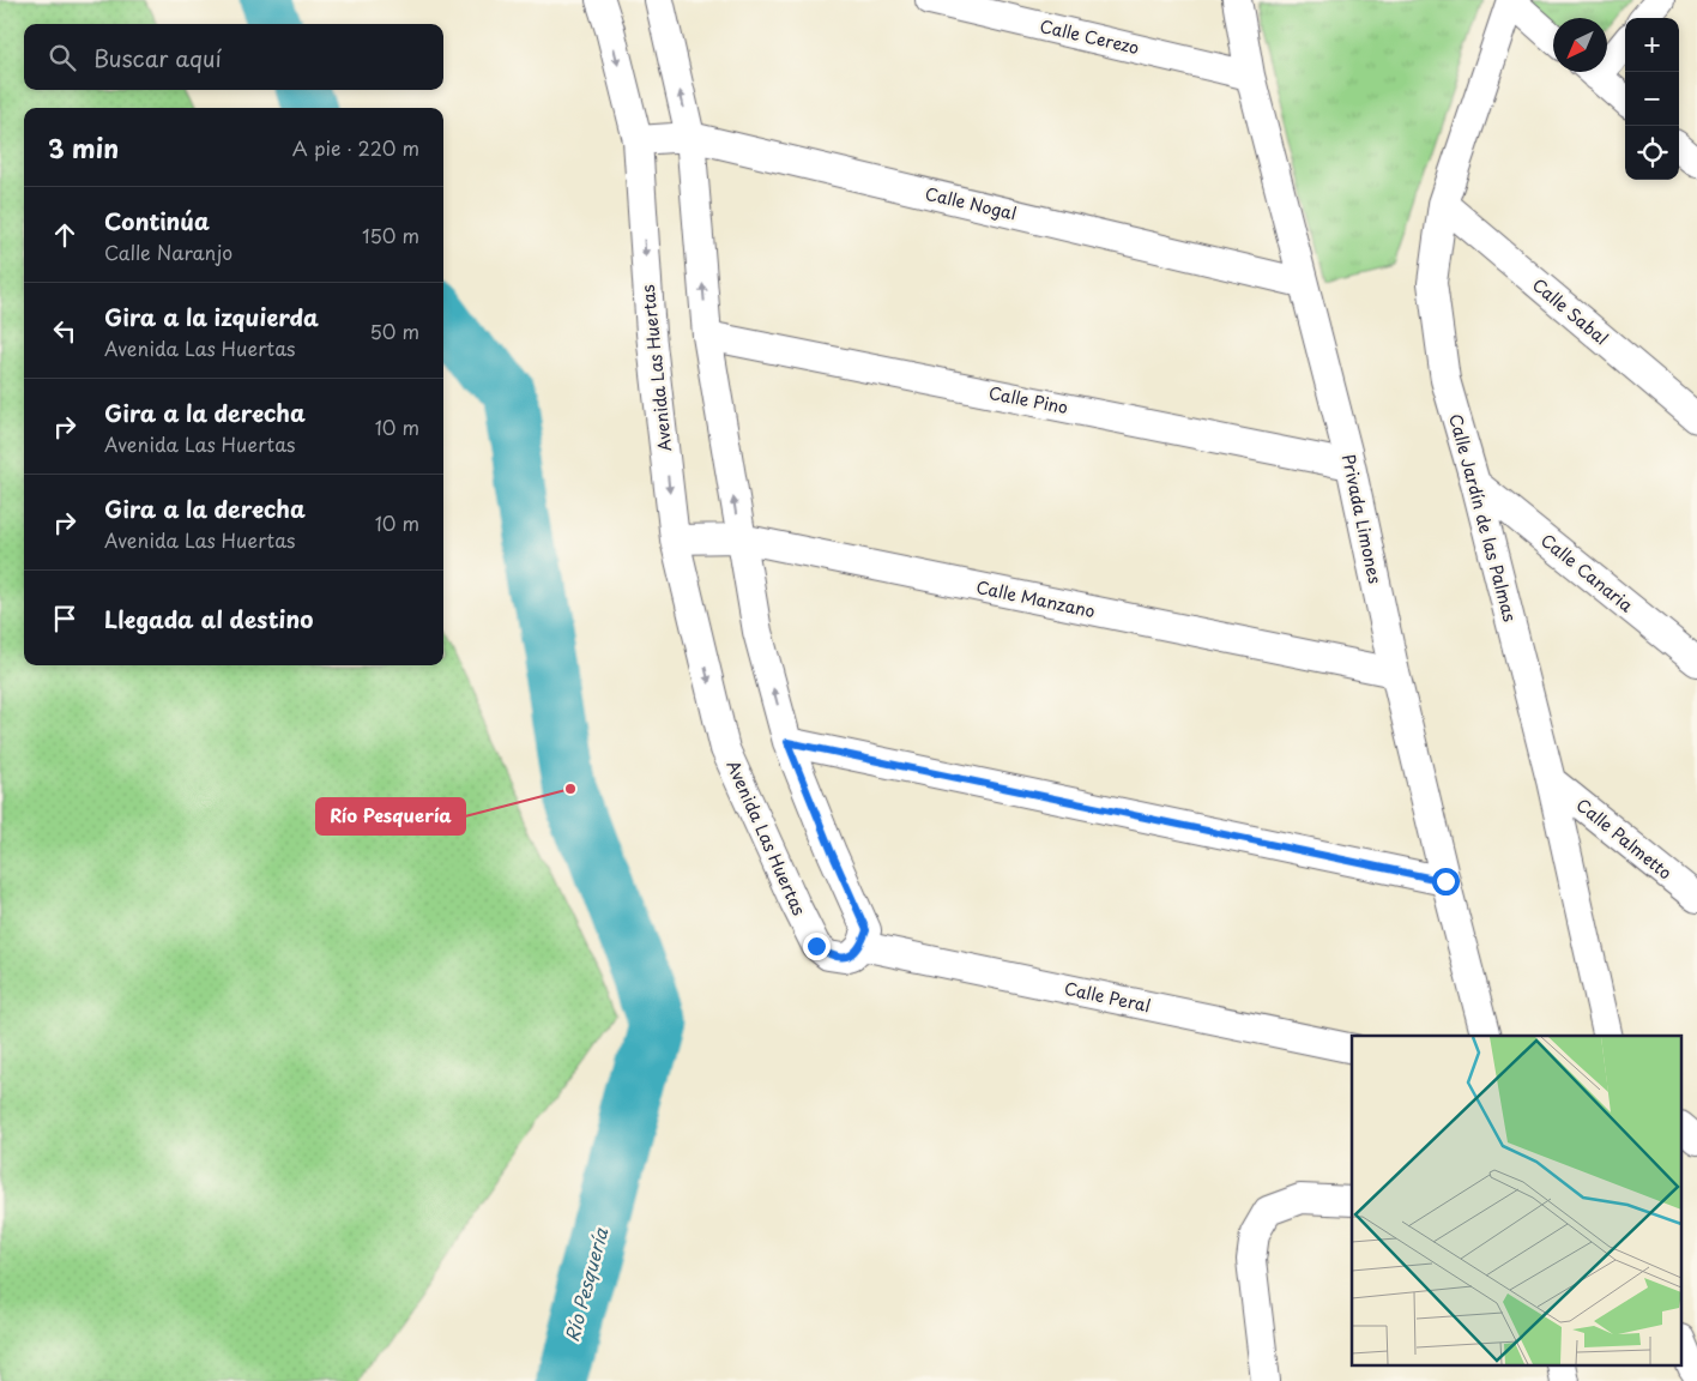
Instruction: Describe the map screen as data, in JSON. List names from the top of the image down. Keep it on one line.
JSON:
{"streets":{"street":["Calle Cerezo","Calle Nogal","Calle Sabal","Avenida Las Huertas","Calle Pino","Calle Jardín de las Palmas","Privada Limones","Calle Canaria","Calle Manzano","Calle Palmetto","Calle Peral"]},"crossings":[["Calle Cerezo","Privada Limones"],["Calle Nogal","Avenida Las Huertas"],["Calle Nogal","Privada Limones"],["Calle Sabal","Calle Jardín de las Palmas"],["Avenida Las Huertas","Calle Manzano"],["Avenida Las Huertas","Calle Peral"],["Calle Pino","Privada Limones"],["Calle Jardín de las Palmas","Calle Canaria"],["Calle Jardín de las Palmas","Calle Palmetto"],["Privada Limones","Calle Manzano"]],"water":["Río Pesquería"],"places":["Río Pesquería"],"north":"bottom left","page":{"map_buttons":["+","−"],"search":"Buscar aquí","heading":["3 min","A pie · 220 m"],"list":[["Continúa","Calle Naranjo","150 m"],["Gira a la izquierda","Avenida Las Huertas","50 m"],["Gira a la derecha","Avenida Las Huertas","10 m"],["Gira a la derecha","Avenida Las Huertas","10 m"],"Llegada al destino"]}}
